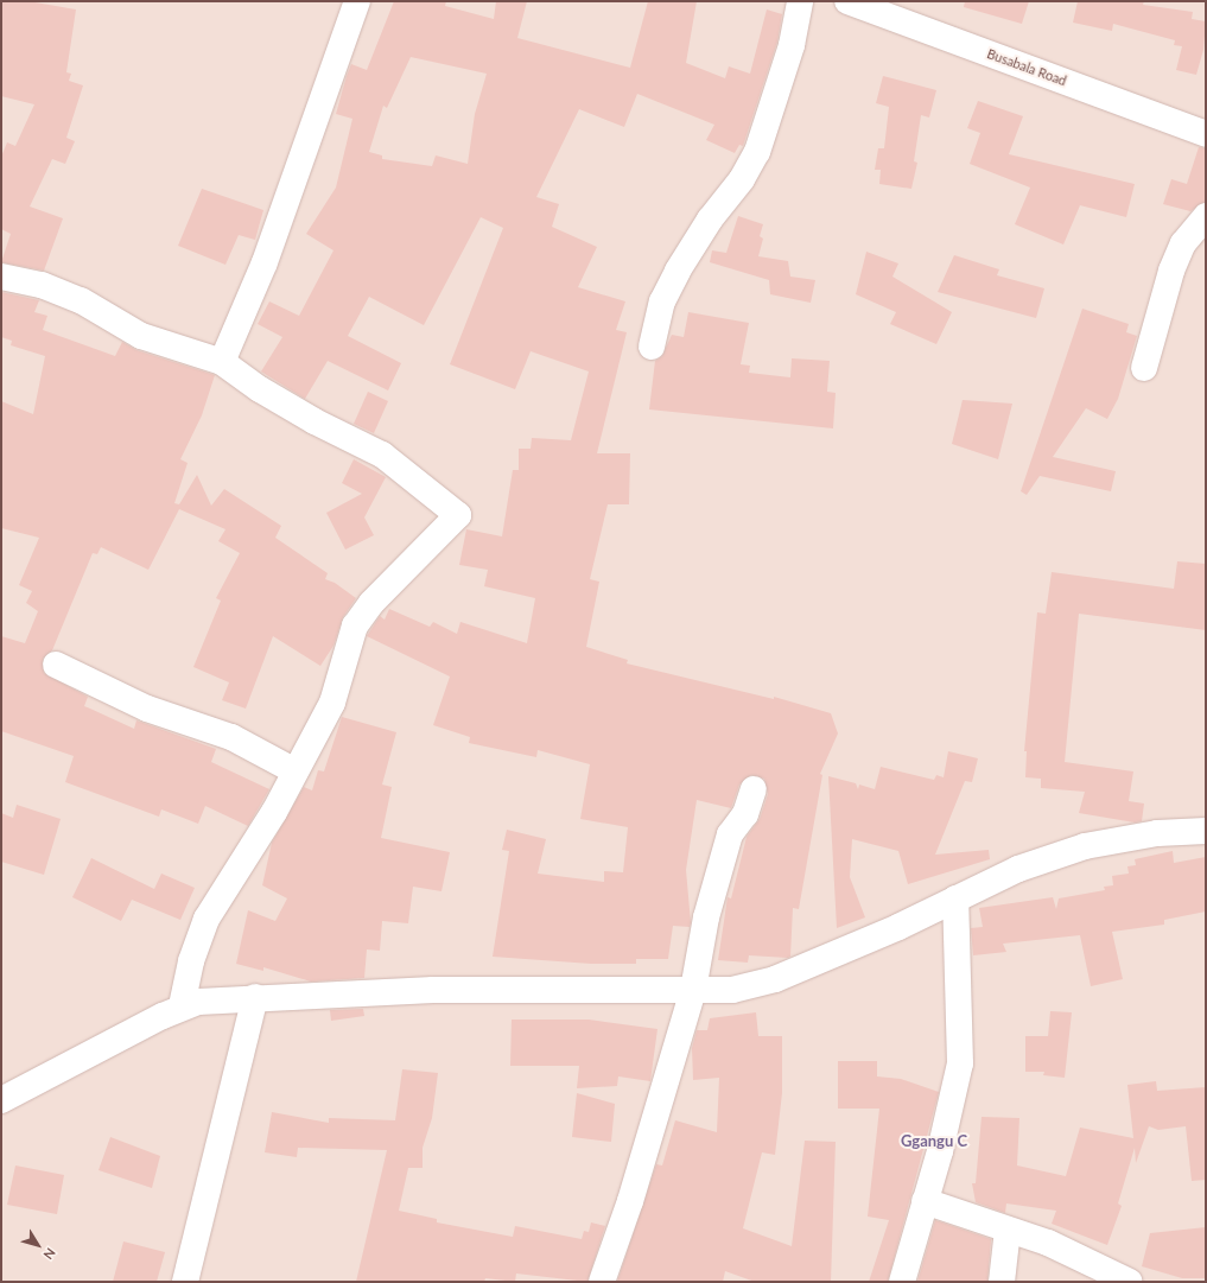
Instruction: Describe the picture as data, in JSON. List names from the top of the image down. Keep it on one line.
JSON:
{"streets":{"street":["Busabala Road"]},"districts":["Ggangu C"],"north":"bottom right"}
